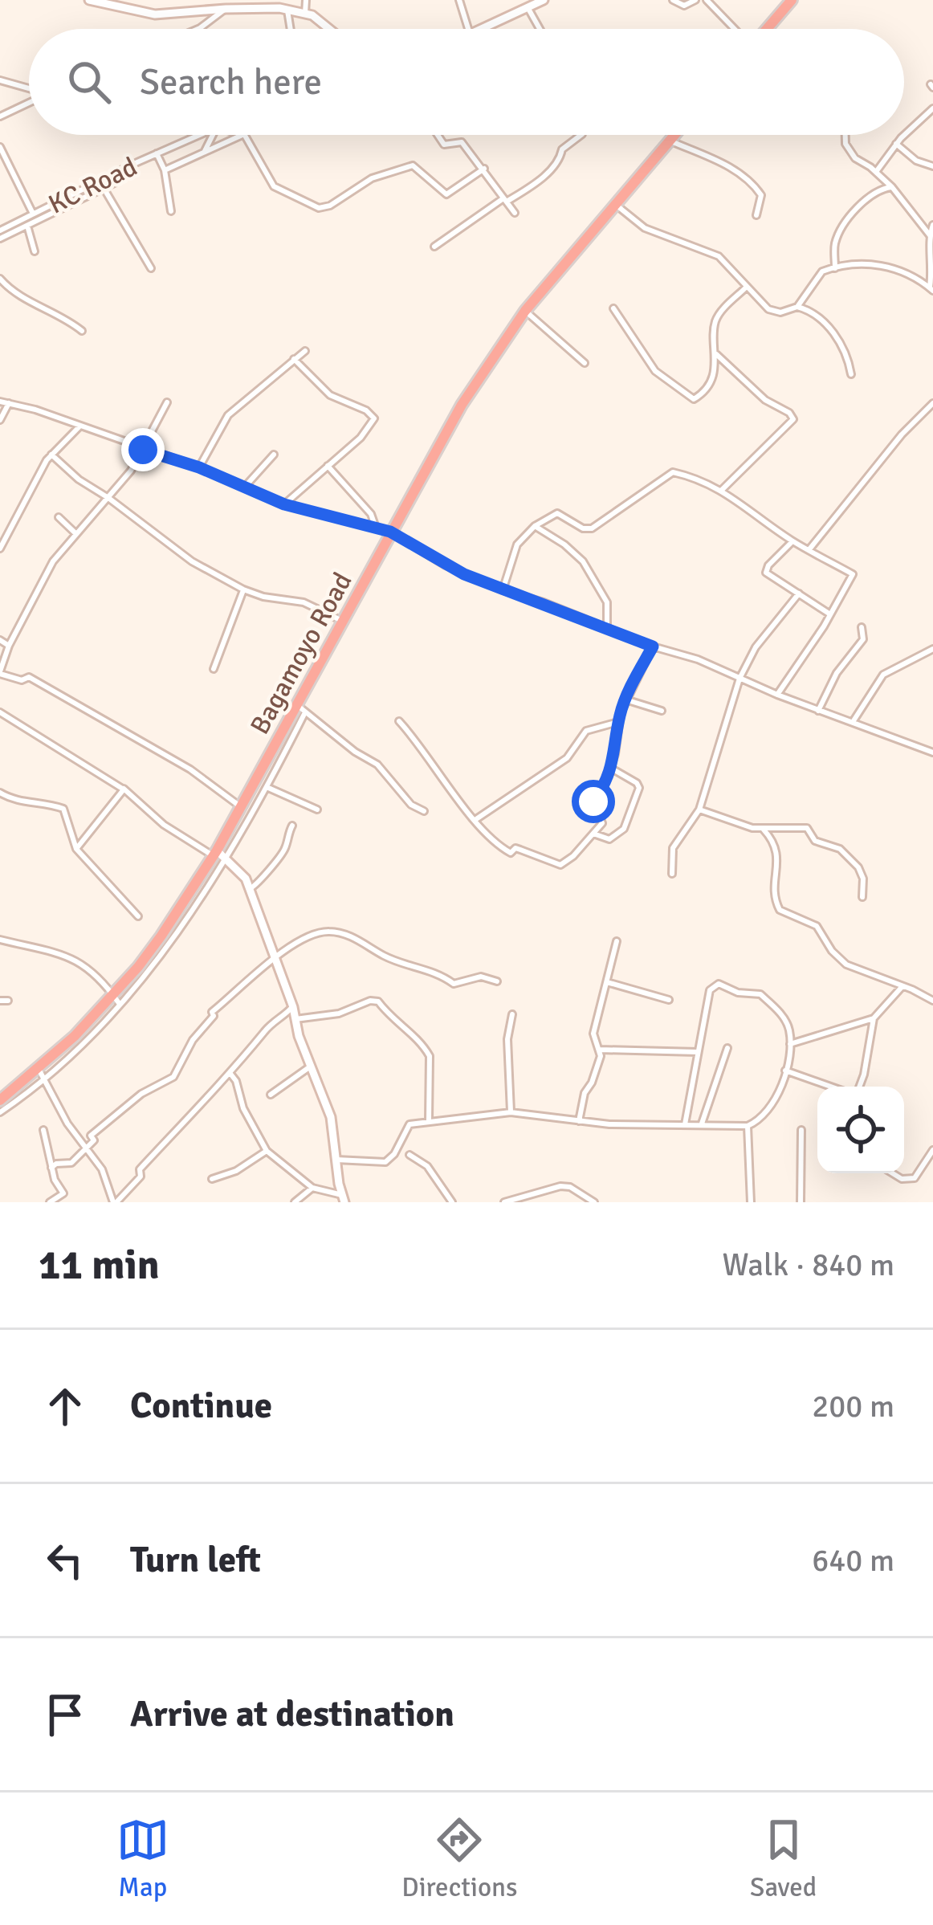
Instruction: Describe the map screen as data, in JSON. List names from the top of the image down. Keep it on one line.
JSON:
{"streets":{"highway":["Bagamoyo Road"],"street":["KC Road"]},"page":{"search":"Search here","heading":["11 min","Walk · 840 m"],"list":[["Continue","200 m"],["Turn left","640 m"],"Arrive at destination"],"nav":["Map","Directions","Saved"]}}
